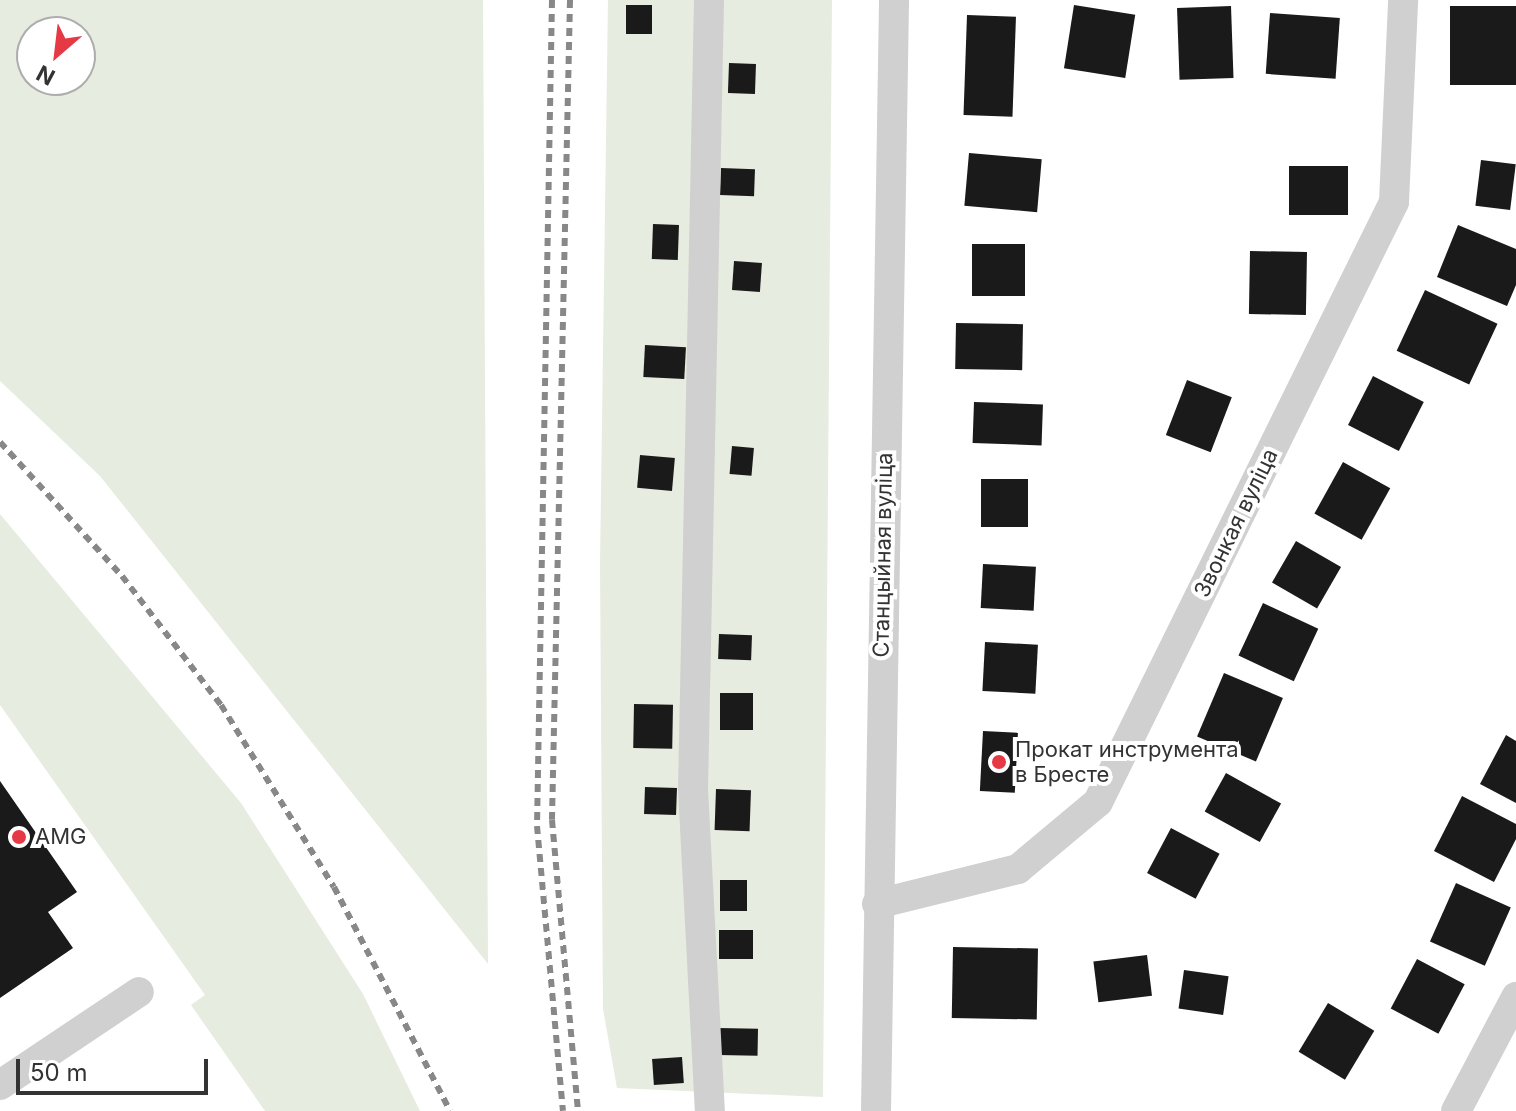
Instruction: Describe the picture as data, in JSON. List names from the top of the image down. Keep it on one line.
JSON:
{"streets":{"street":["Звонкая вуліца","Станцыйная вуліца"]},"crossings":[["Звонкая вуліца","Станцыйная вуліца"]],"places":["Прокат инструмента в Бресте","AMG"],"scale_bar":"50 m","north":"bottom left"}
